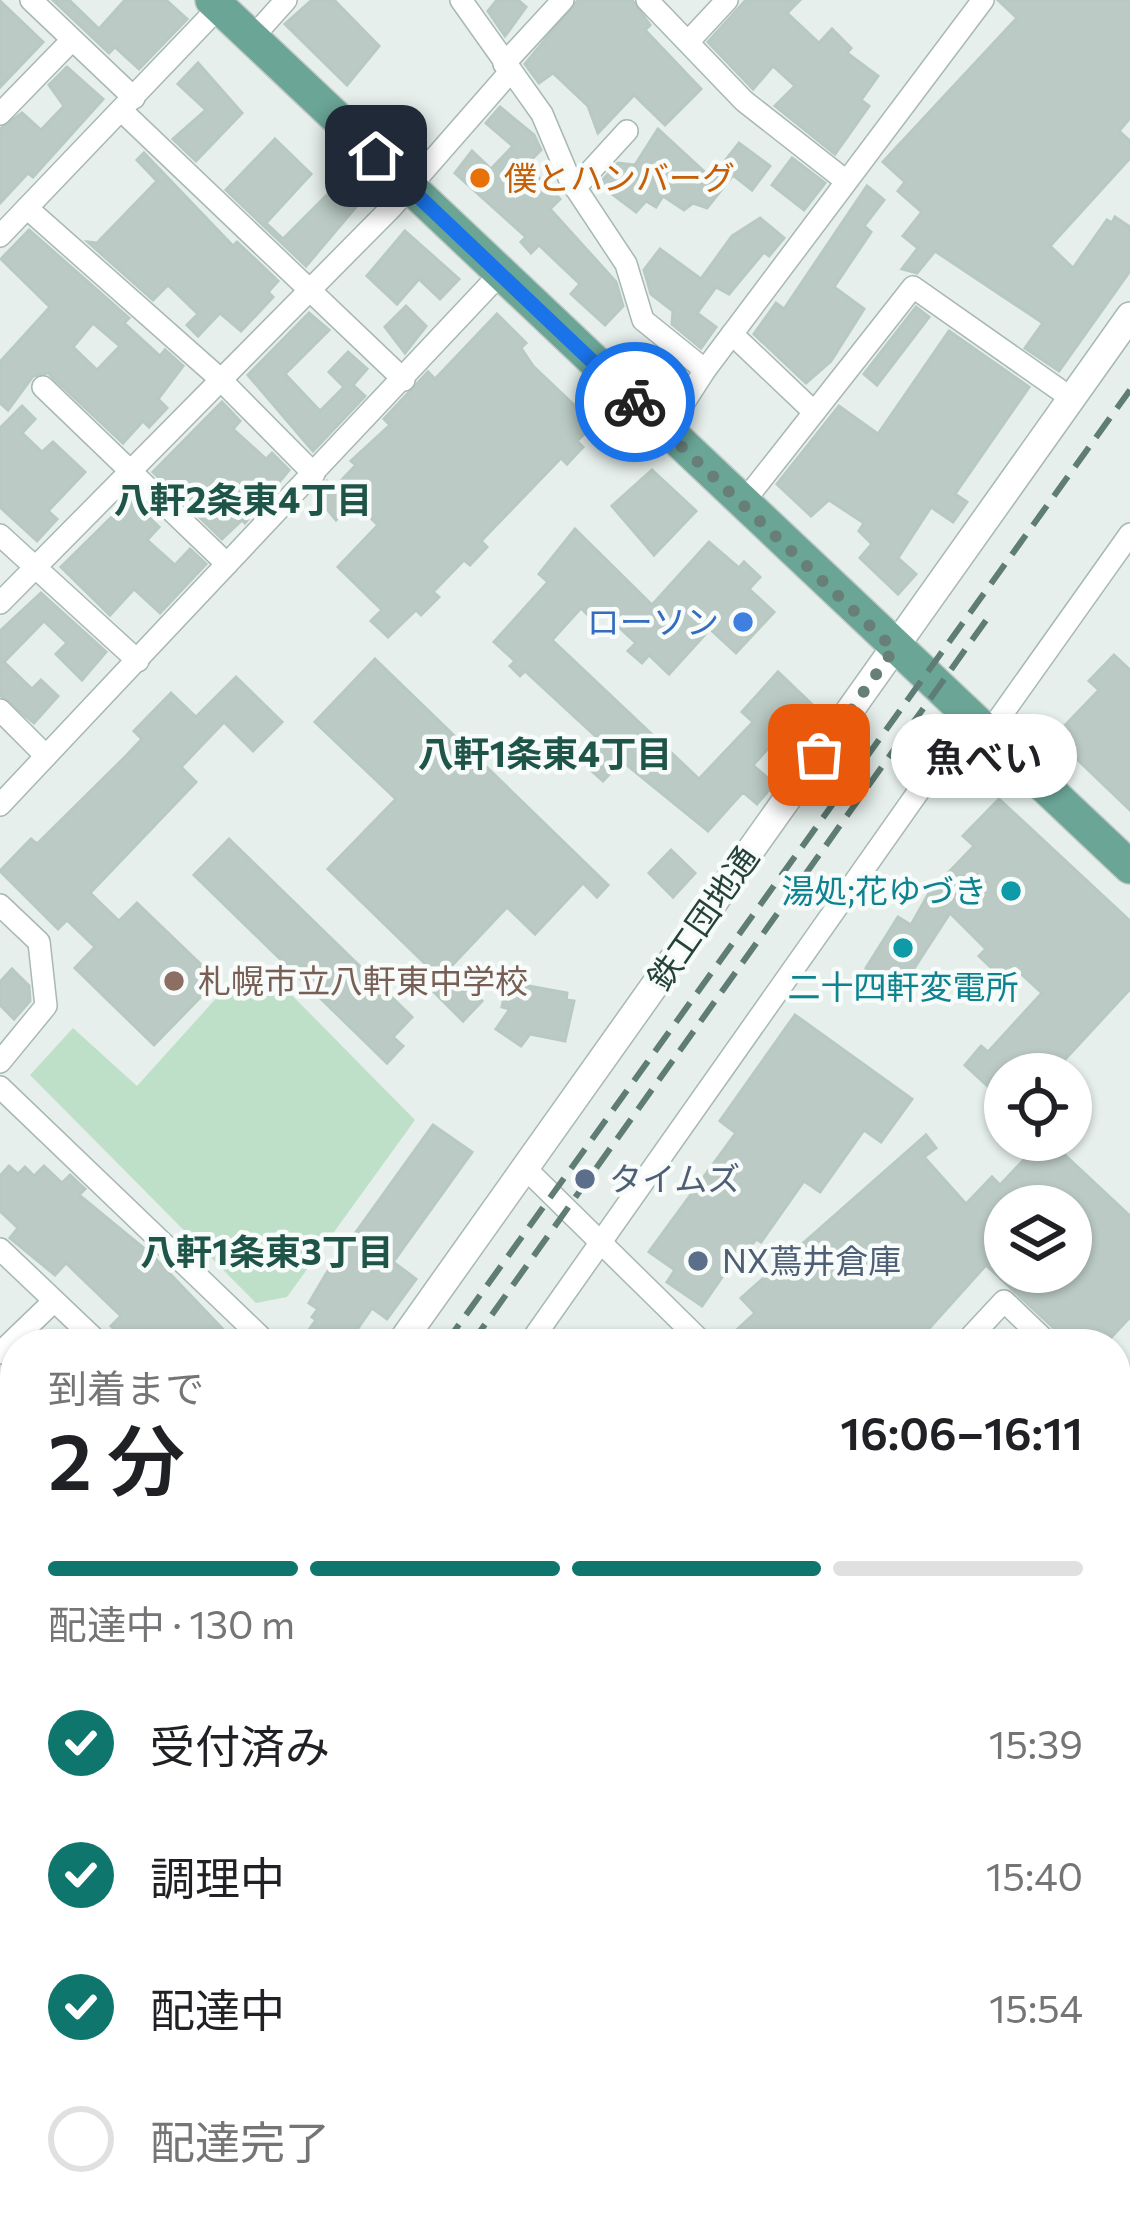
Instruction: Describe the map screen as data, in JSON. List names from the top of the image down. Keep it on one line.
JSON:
{"streets":{"street":["鉄工団地通"]},"districts":["八軒2条東4丁目","八軒1条東4丁目","八軒1条東3丁目"],"places":["僕とハンバーグ","ローソン","魚べい","湯処;花ゆづき","二十四軒変電所","札幌市立八軒東中学校","タイムズ","NX蔦井倉庫"],"page":{"bubble":"魚べい","heading":["2 分","到着まで","16:06–16:11"],"bar":"配達中 · 130 m","list":[["受付済み","15:39"],["調理中","15:40"],["配達中","15:54"],"配達完了"]}}
